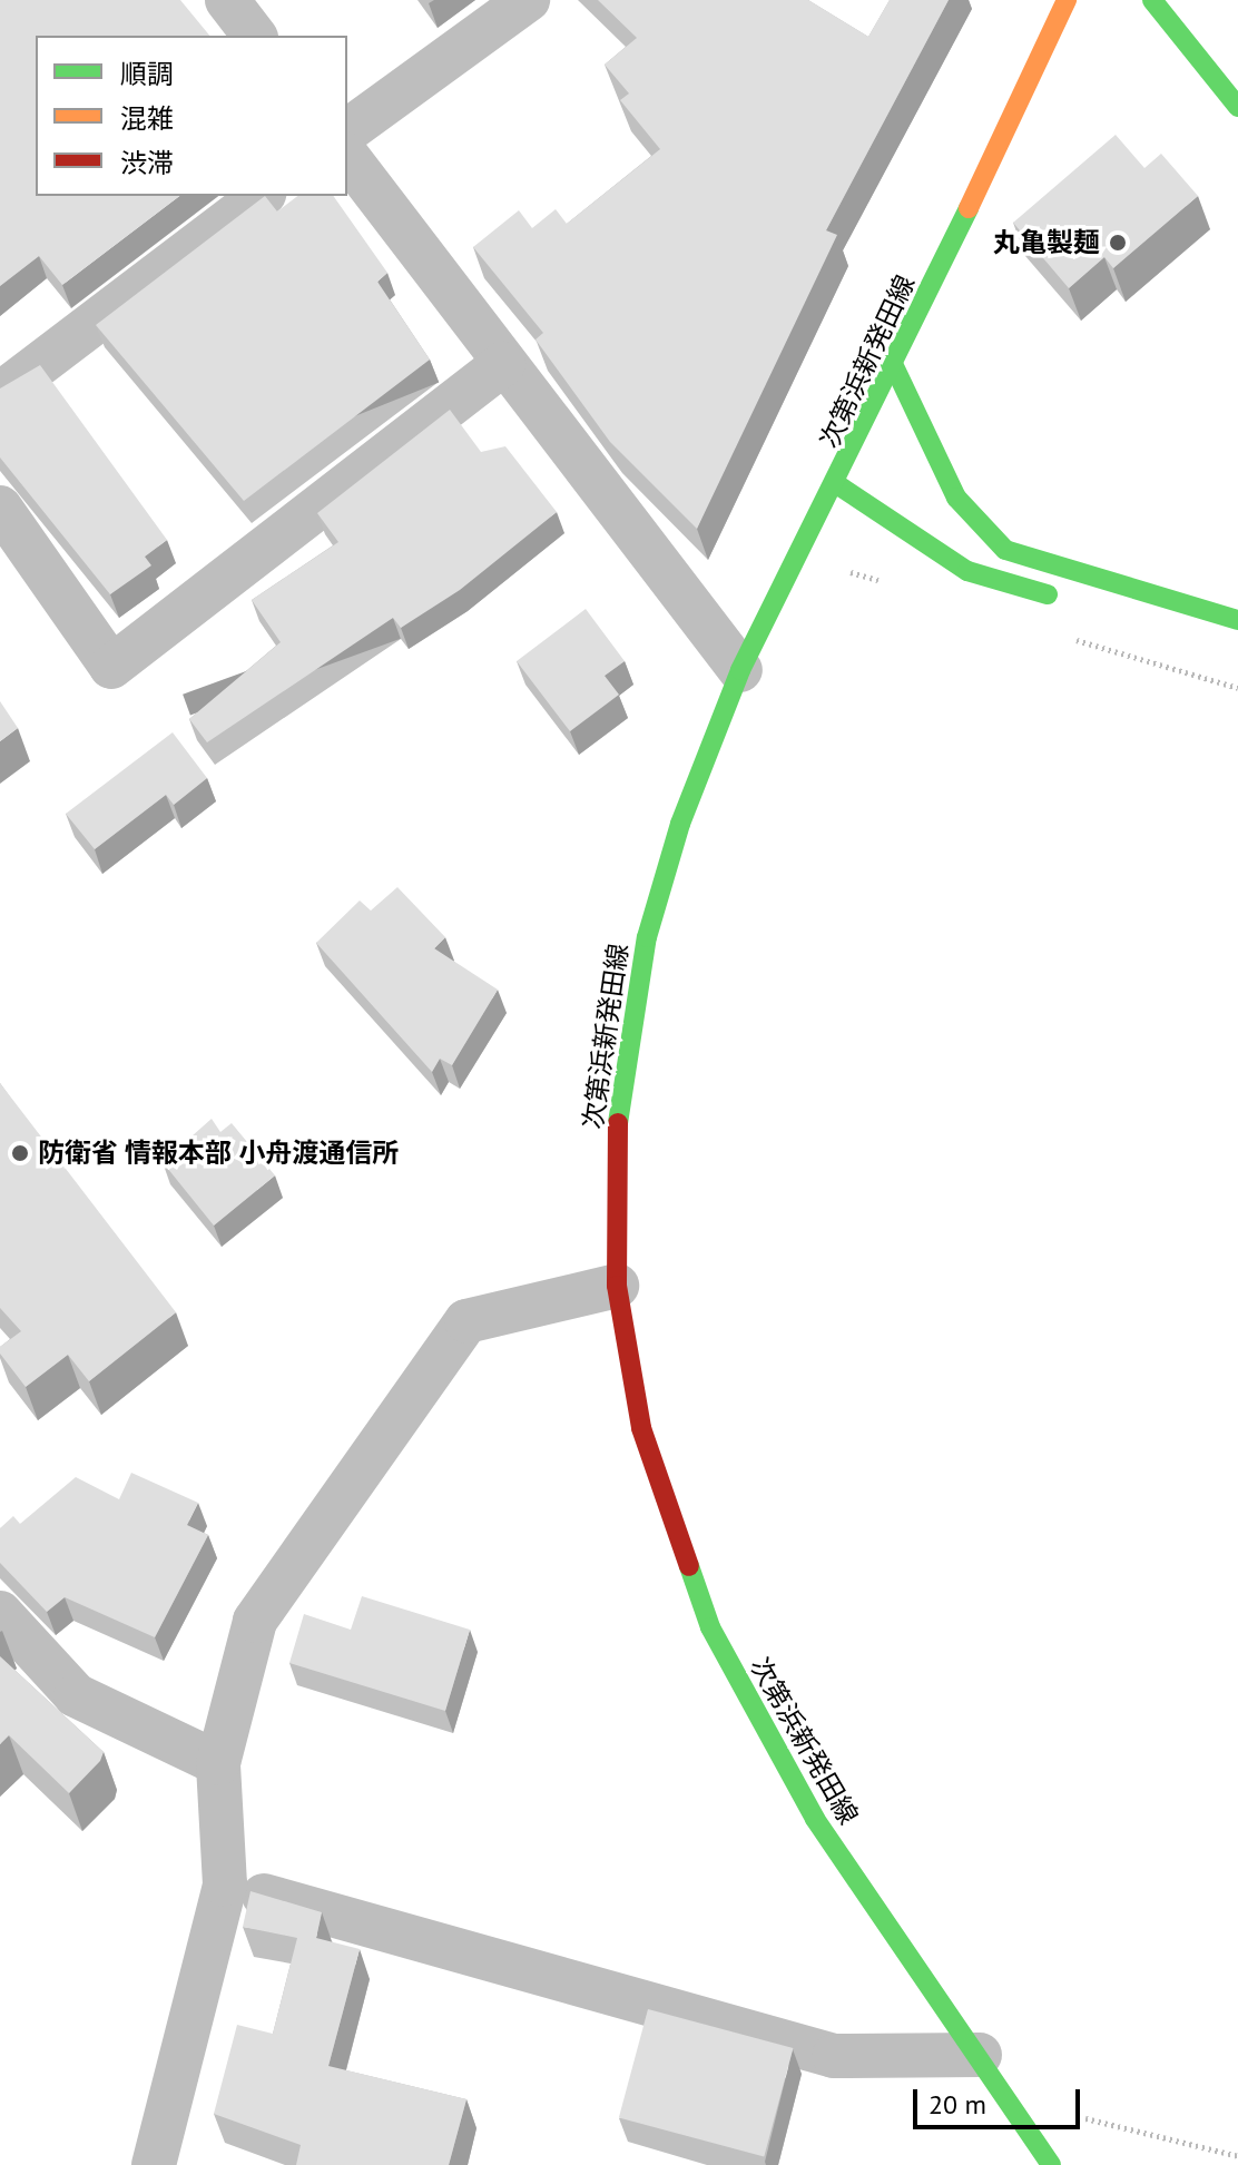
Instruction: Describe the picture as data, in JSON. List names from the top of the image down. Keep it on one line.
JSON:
{"streets":{"main road":["次第浜新発田線"]},"places":["丸亀製麺","防衛省 情報本部 小舟渡通信所"],"legend":["順調","混雑","渋滞"],"scale_bar":"20 m"}
